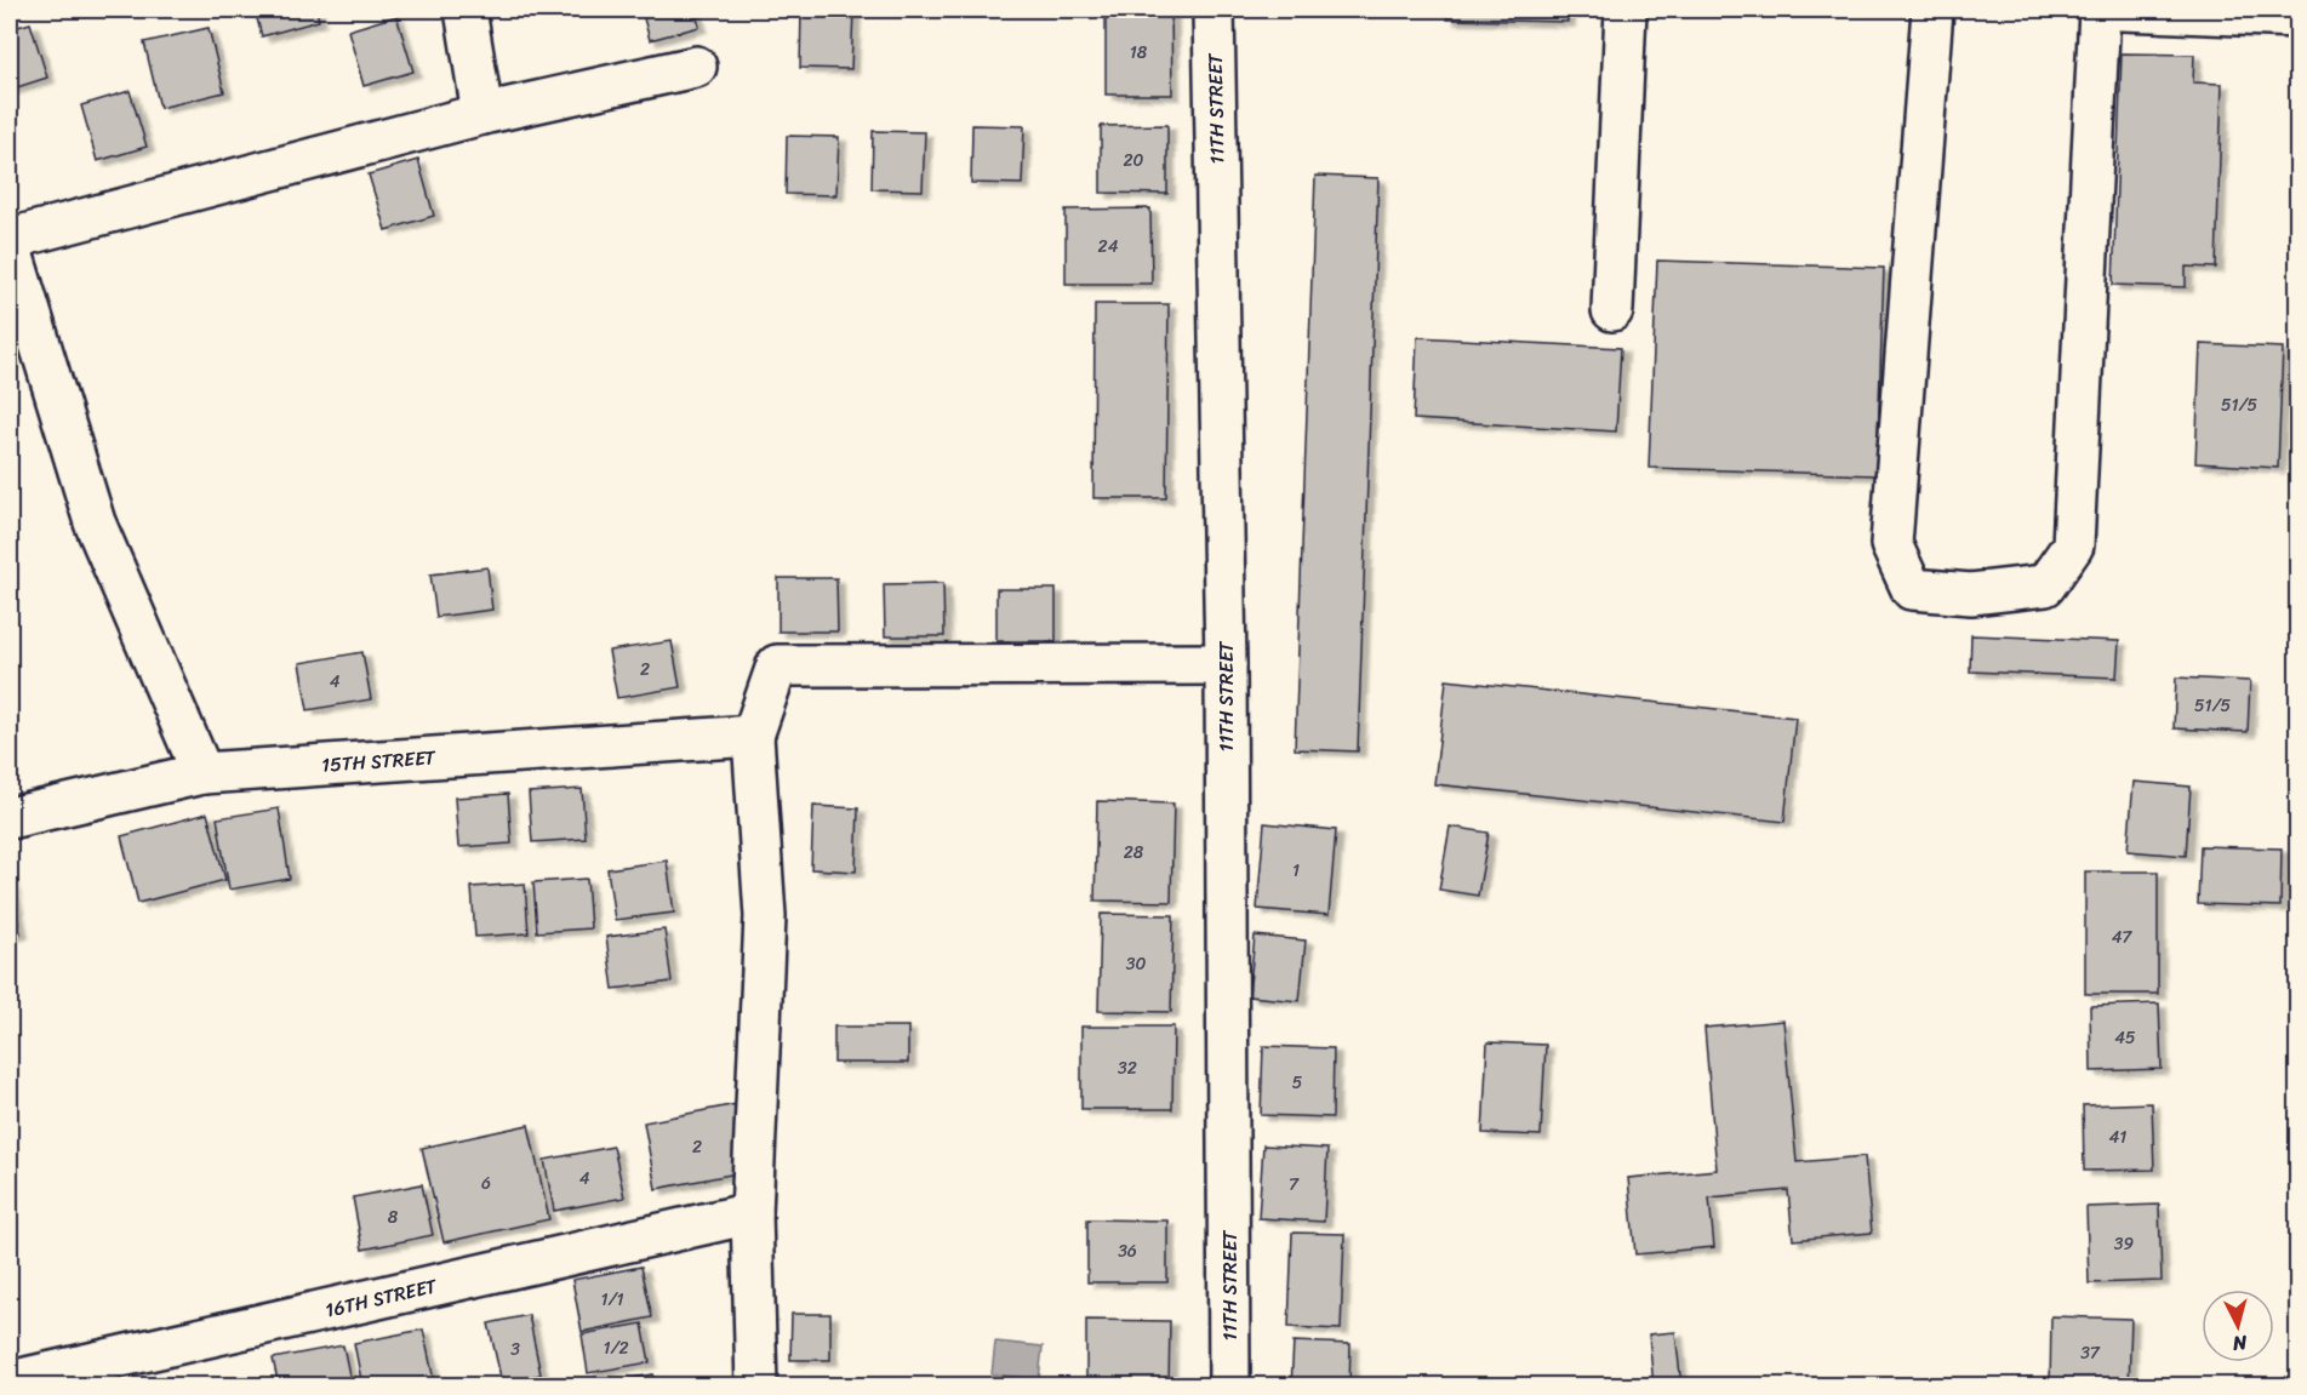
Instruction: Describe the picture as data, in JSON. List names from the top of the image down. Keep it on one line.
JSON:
{"streets":{"street":["11TH STREET","15TH STREET","16TH STREET"]},"house_numbers":["18","20","24","51/5","2","4","51/5","28","1","47","30","45","32","5","41","2","4","6","7","8","39","36","1/1","1/2","3","37"],"north":"bottom"}
